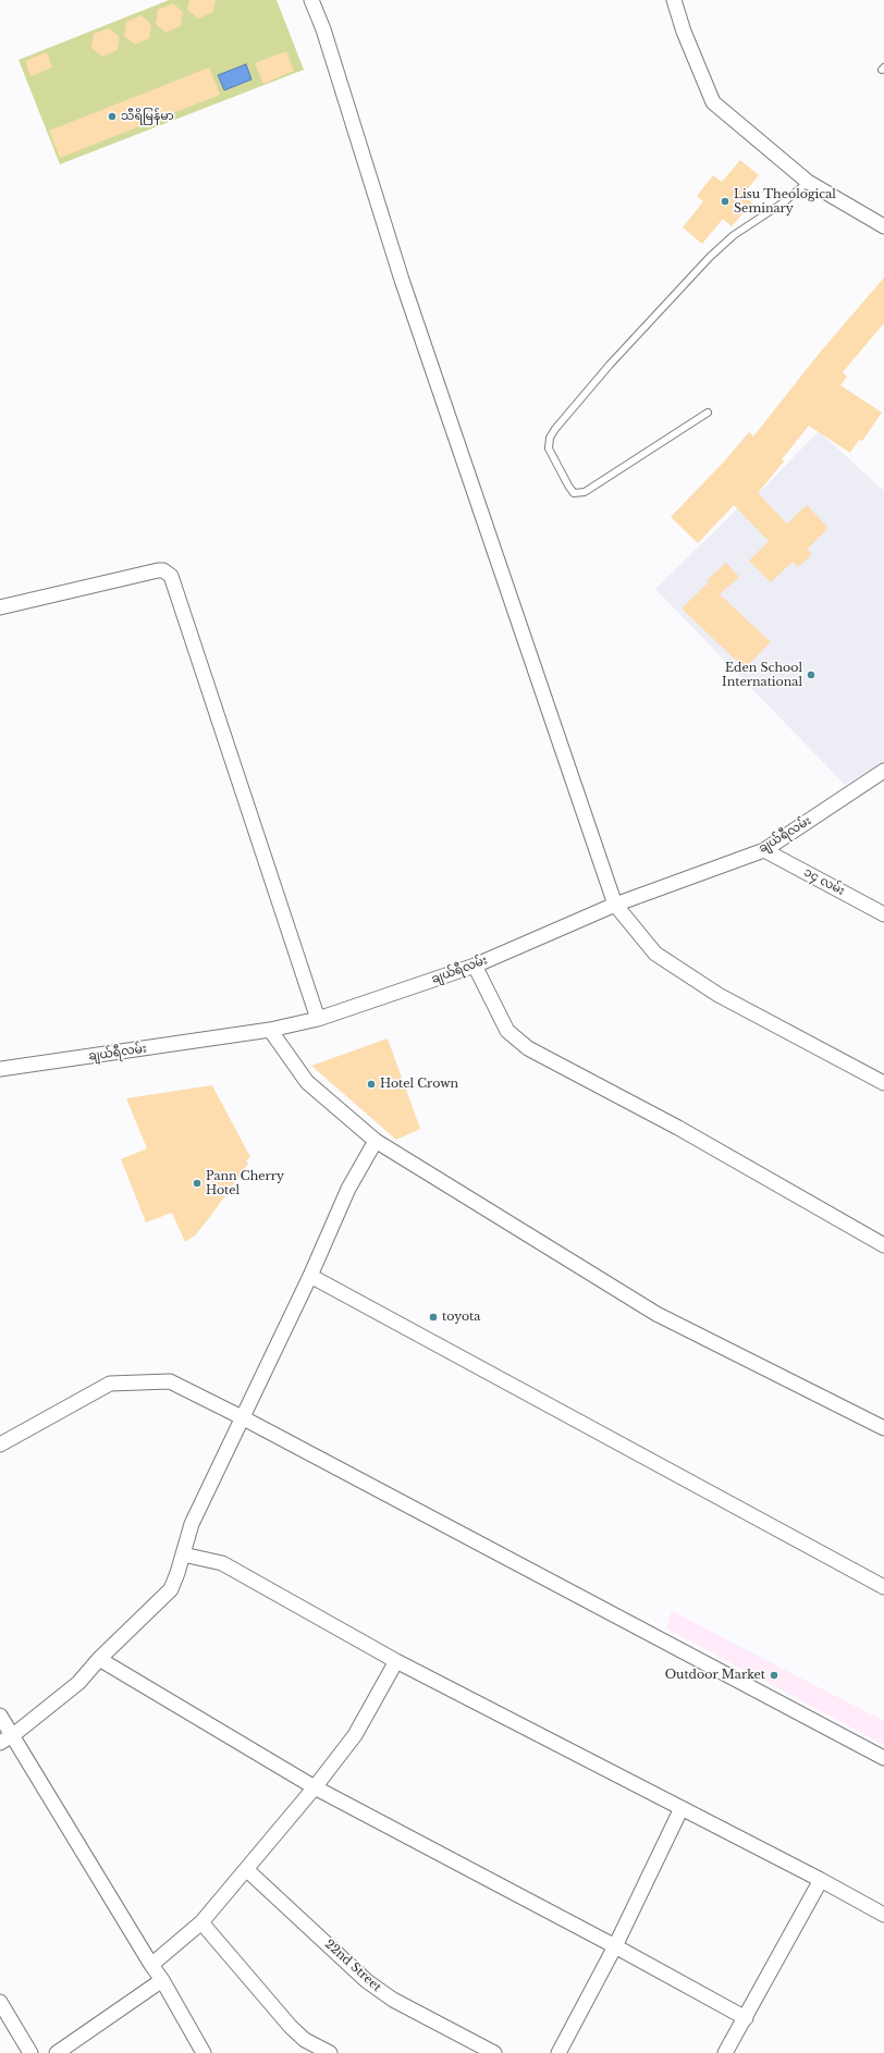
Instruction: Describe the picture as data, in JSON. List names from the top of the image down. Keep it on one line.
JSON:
{"streets":{"street":["ချယ်ရီလမ်း","၁၄ လမ်း","22nd Street"]},"crossings":[["ချယ်ရီလမ်း","၁၄ လမ်း"]],"places":["သီရိမြန်မာ","Lisu Theological Seminary","Eden School International","Hotel Crown","Pann Cherry Hotel","toyota","Outdoor Market"]}
